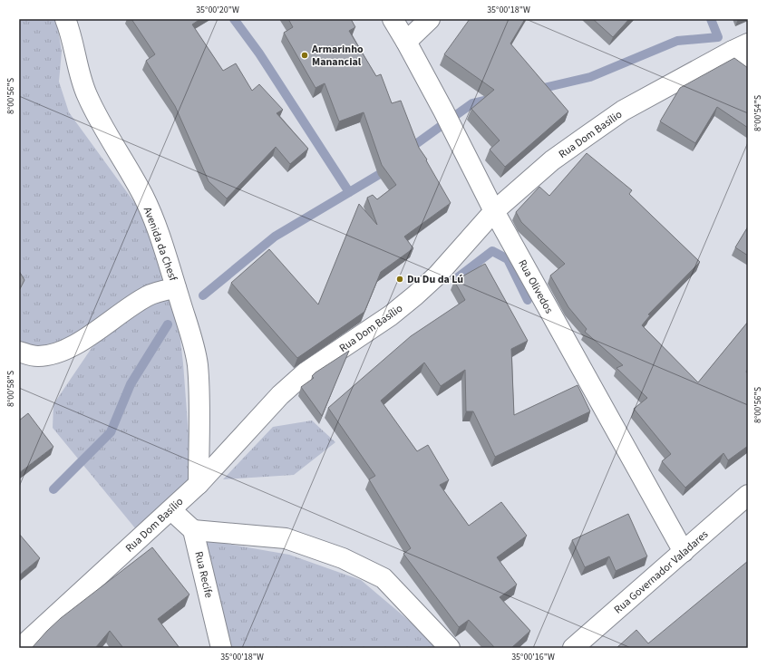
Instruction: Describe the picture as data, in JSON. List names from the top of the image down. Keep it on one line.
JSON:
{"streets":{"street":["Rua Dom Basílio","Avenida da Chesf","Rua Olivedos","Rua Governador Valadares","Rua Recife"]},"crossings":[["Rua Dom Basílio","Avenida da Chesf"],["Rua Dom Basílio","Rua Olivedos"],["Rua Olivedos","Rua Governador Valadares"]],"places":["Armarinho Manancial","Du Du da Lú"],"coordinates":["35°00'20\"W","35°00'18\"W","8°00'56\"S","8°00'54\"S","8°00'58\"S","35°00'16\"W"]}
